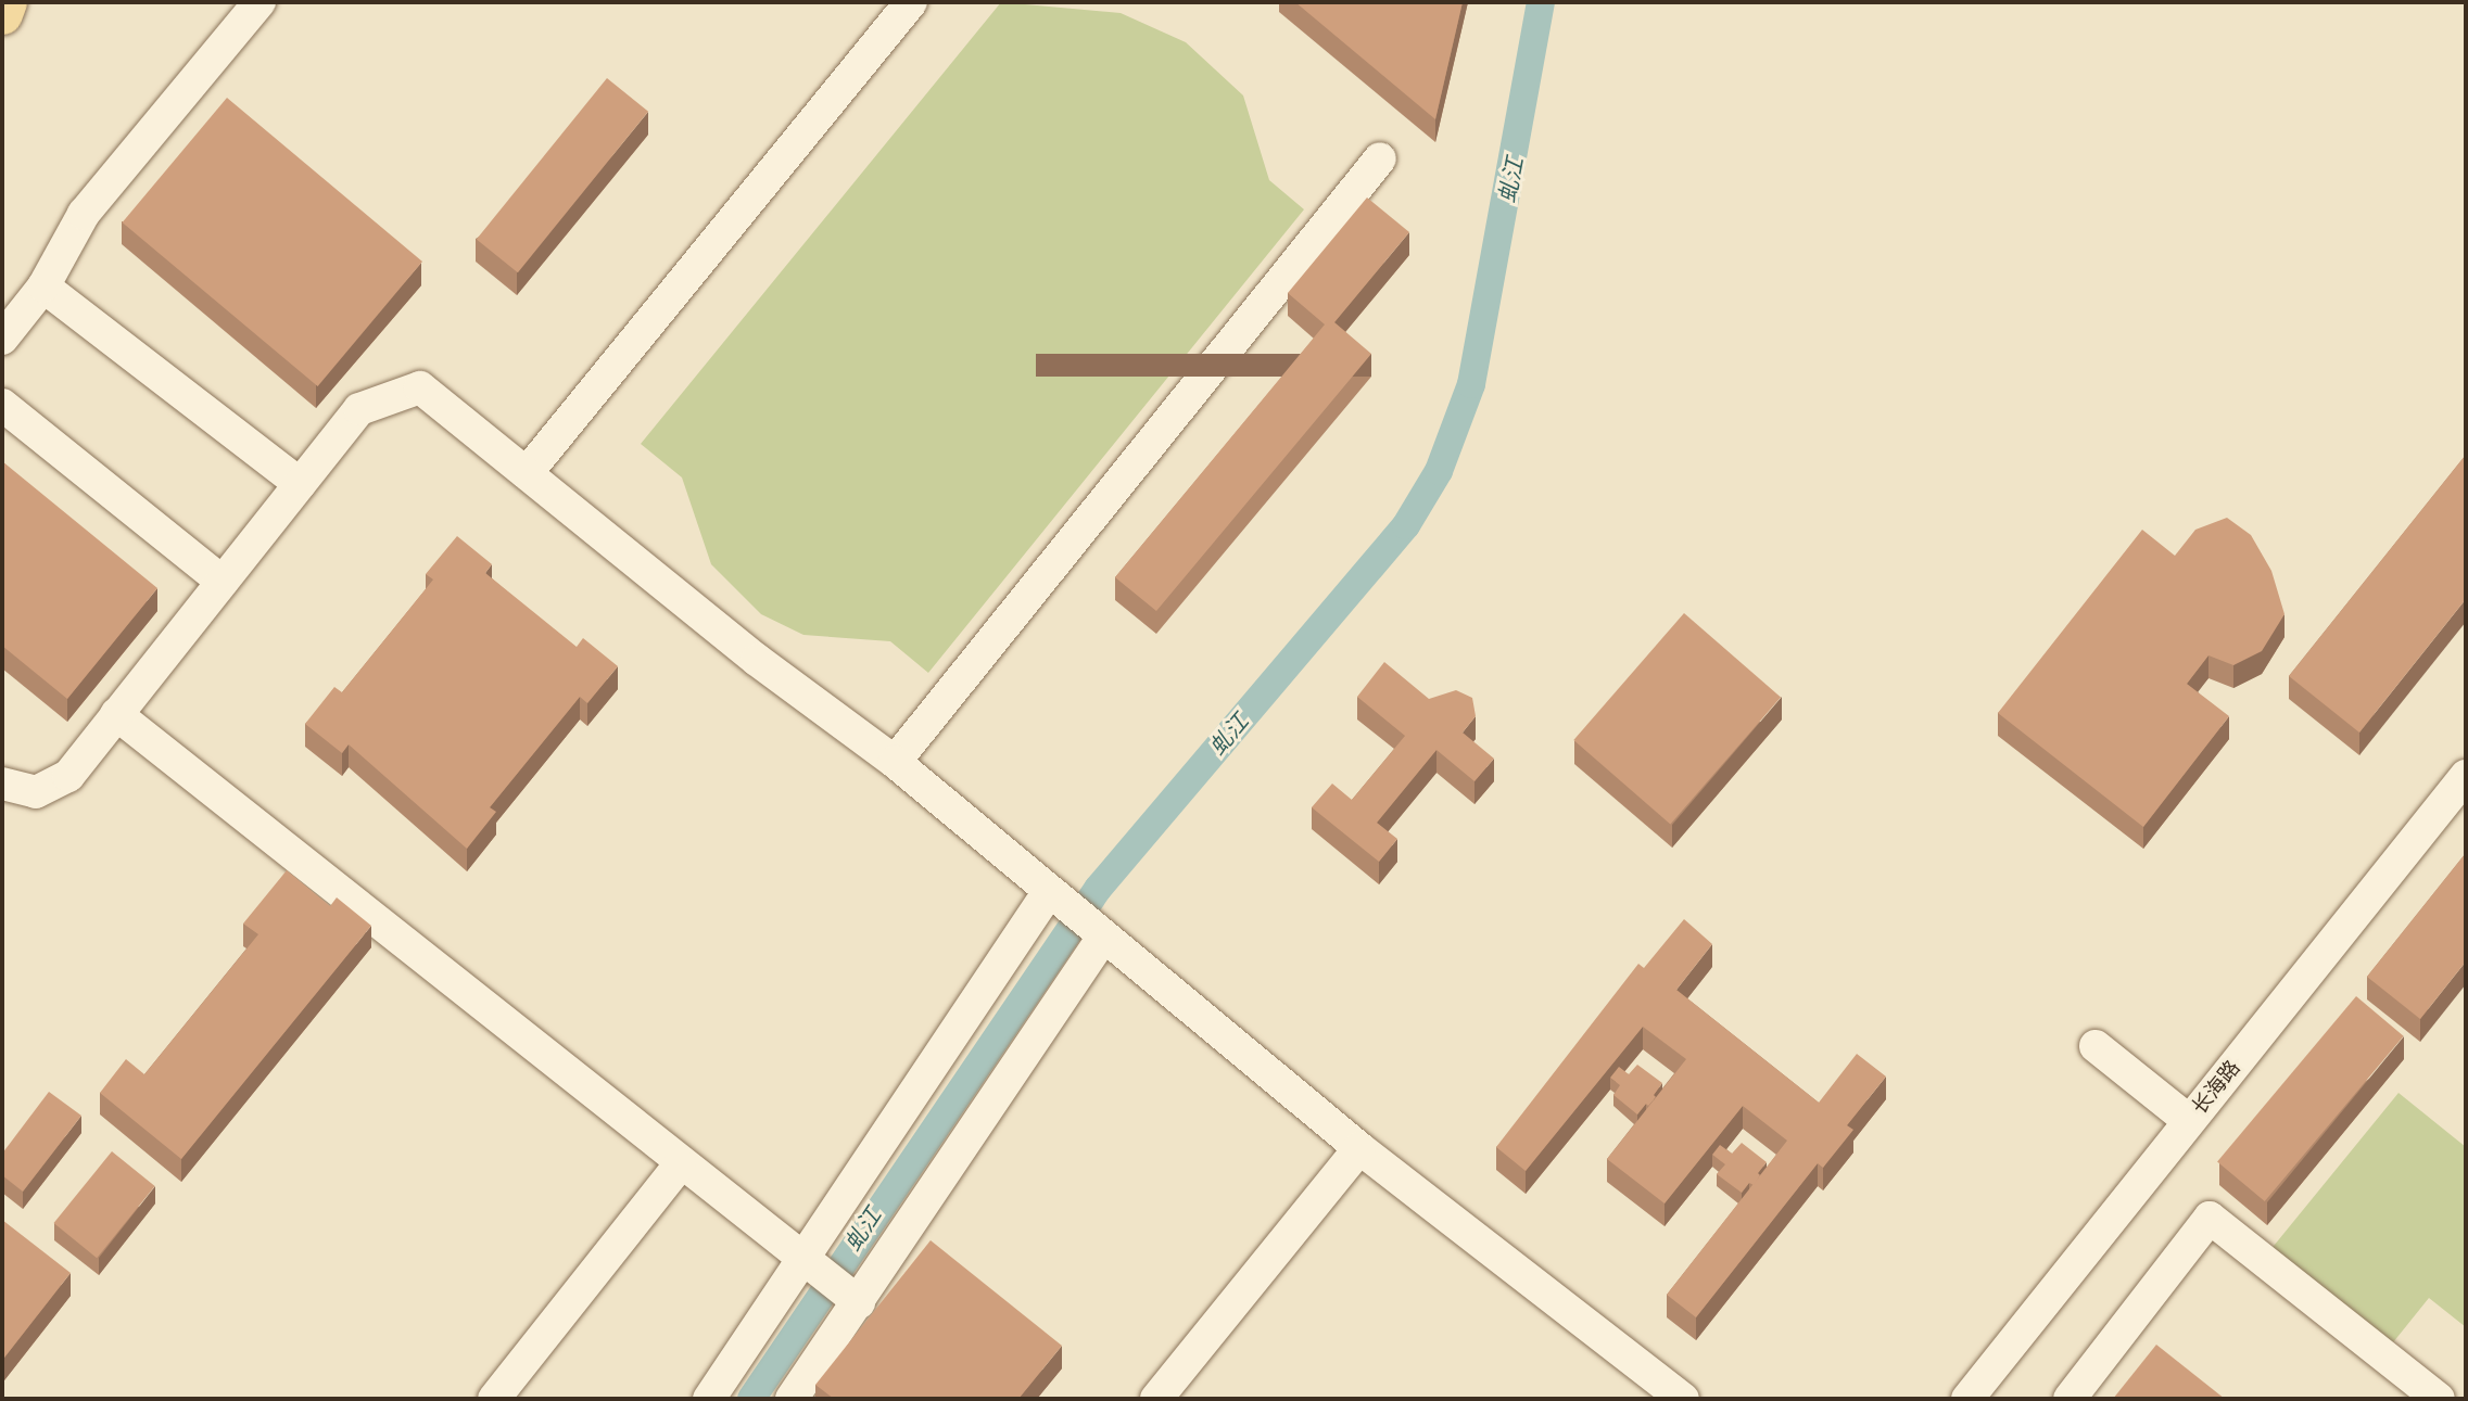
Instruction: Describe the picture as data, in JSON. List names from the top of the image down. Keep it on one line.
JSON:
{"streets":{"street":["长海路"]},"water":["虬江"]}
